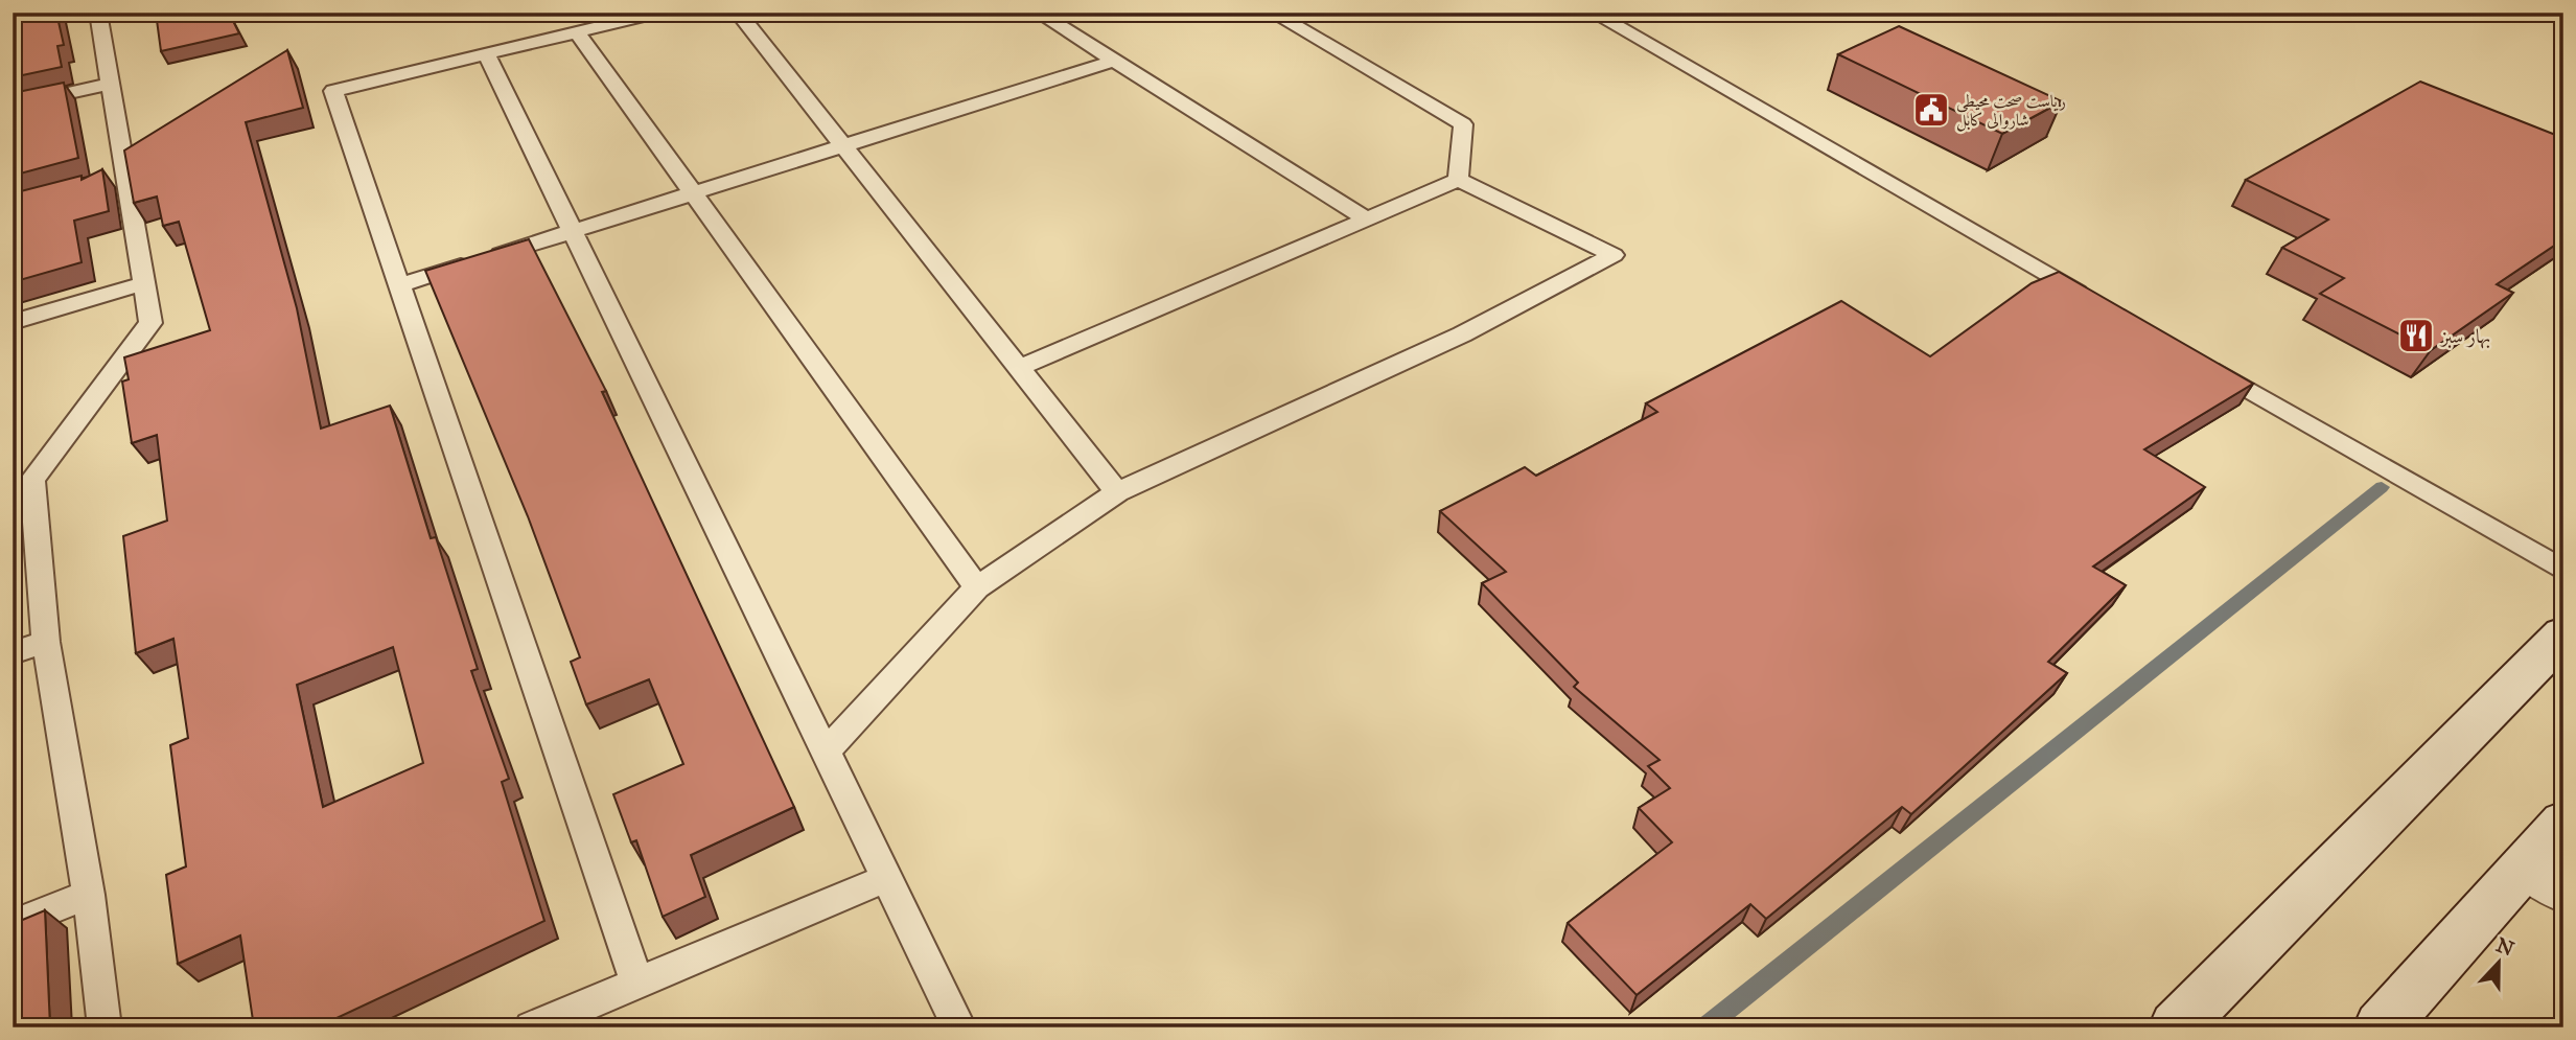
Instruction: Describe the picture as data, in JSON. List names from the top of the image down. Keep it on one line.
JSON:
{"places":{"public building":["ریاست صحت محیطی شاروالی کابل"],"restaurant":["بهار سبز"]},"north":"top"}
